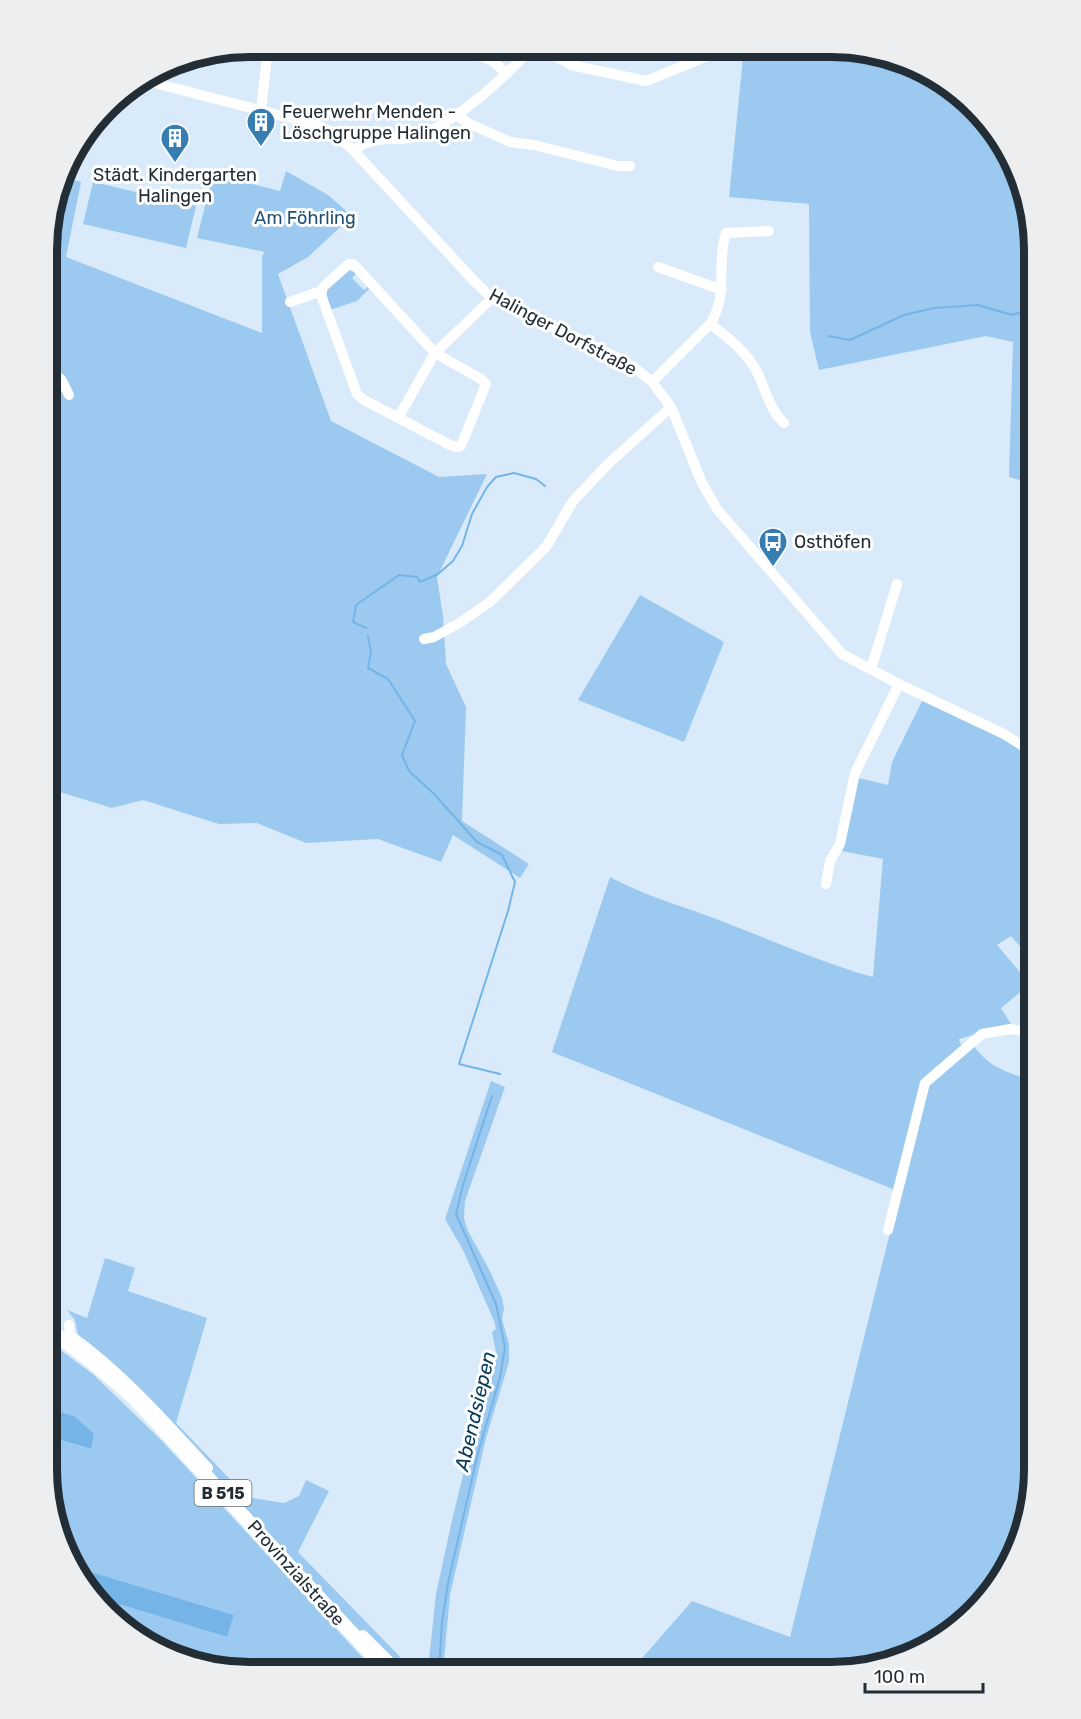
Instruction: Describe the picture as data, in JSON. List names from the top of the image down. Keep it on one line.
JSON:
{"streets":{"main road":["B 515","Provinzialstraße"],"street":["Halinger Dorfstraße"]},"water":["Abendsiepen"],"parks":["Am Föhrling"],"places":{"building":["Feuerwehr Menden - Löschgruppe Halingen","Städt. Kindergarten Halingen"],"bus stop":["Osthöfen"]},"scale_bar":"100 m"}
